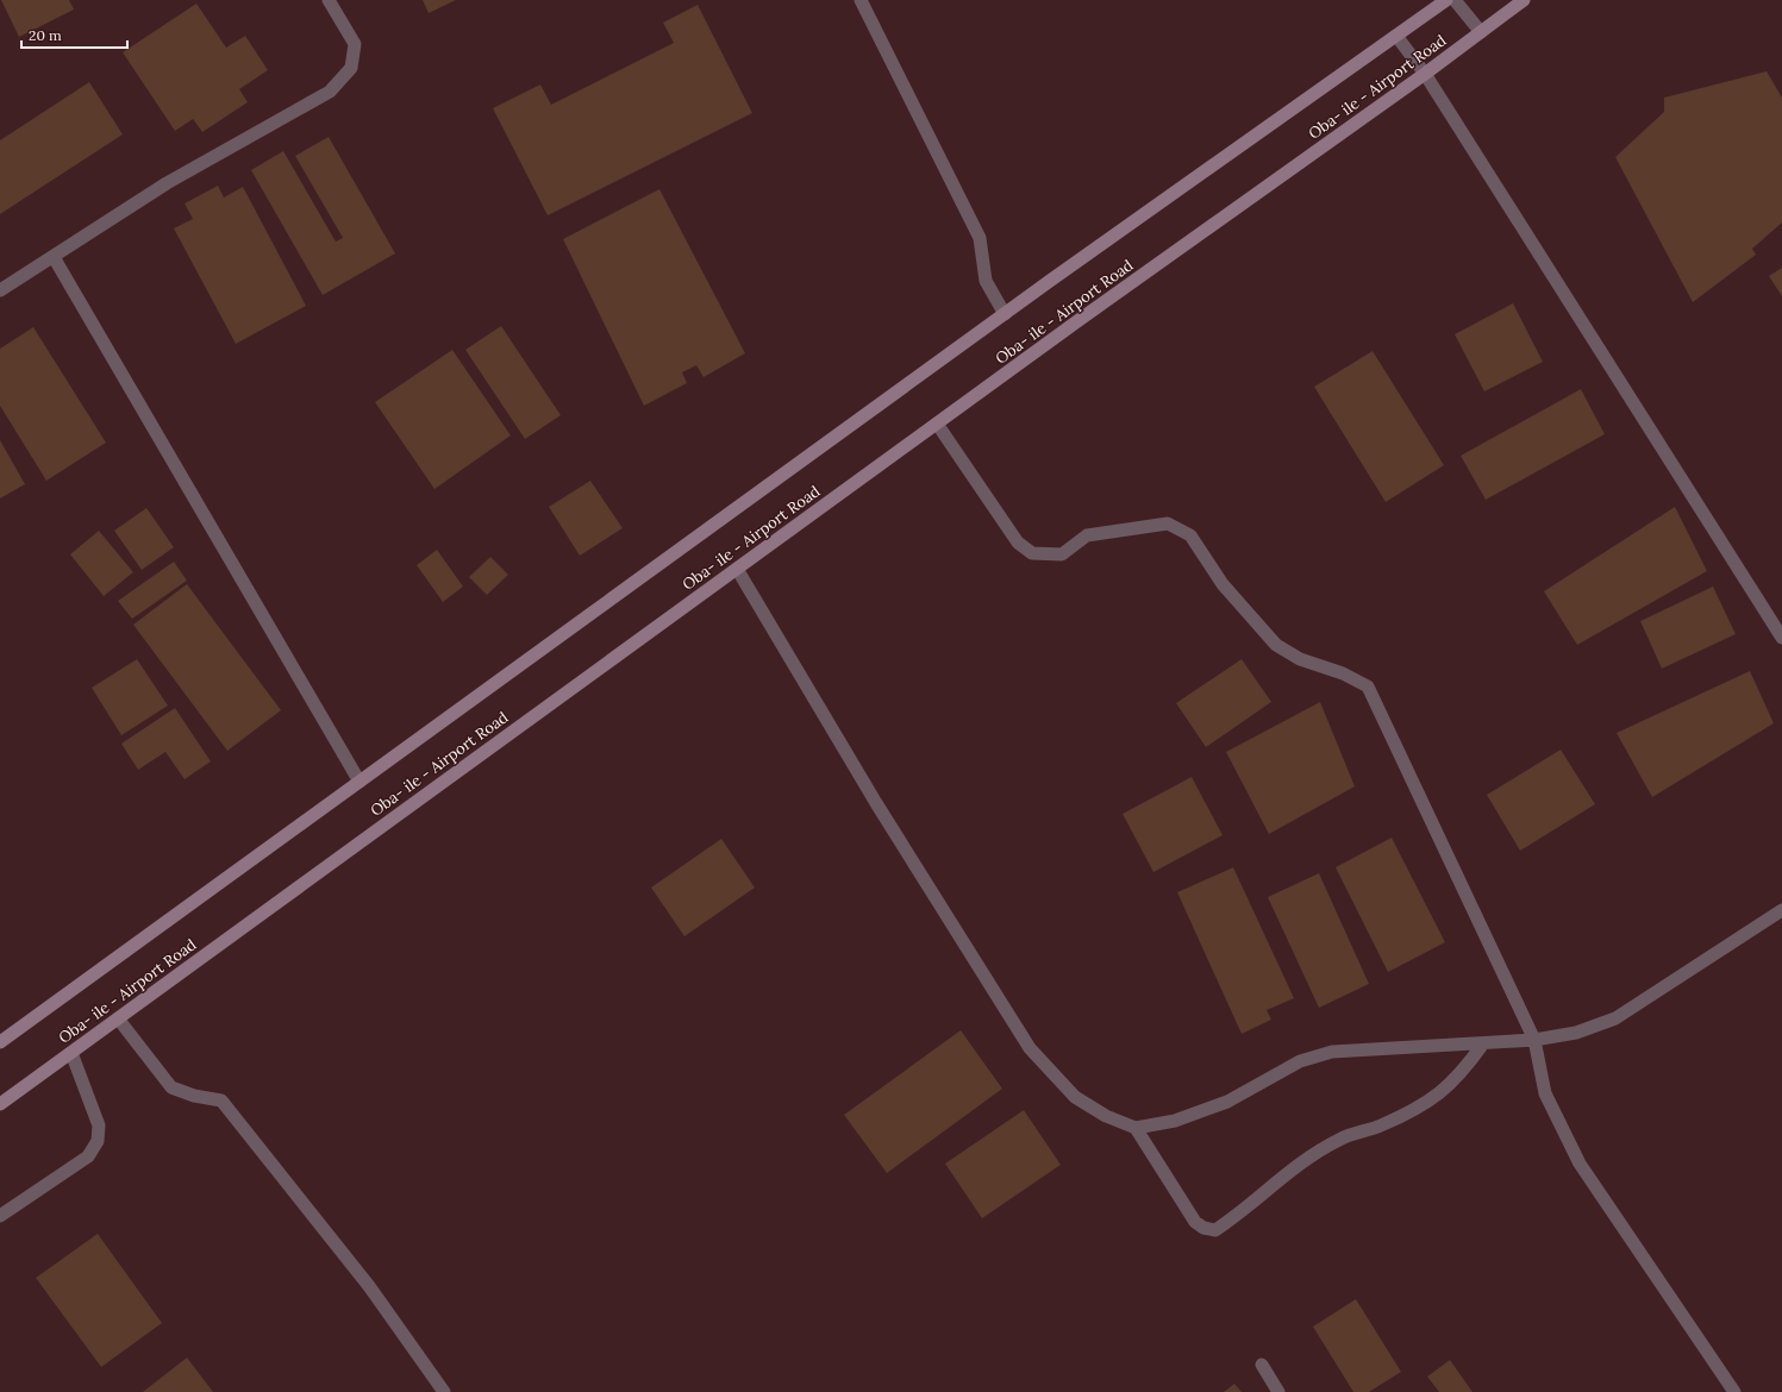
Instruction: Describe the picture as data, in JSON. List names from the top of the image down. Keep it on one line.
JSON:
{"streets":{"main road":["Oba- ile - Airport Road"]},"scale_bar":"20 m"}
